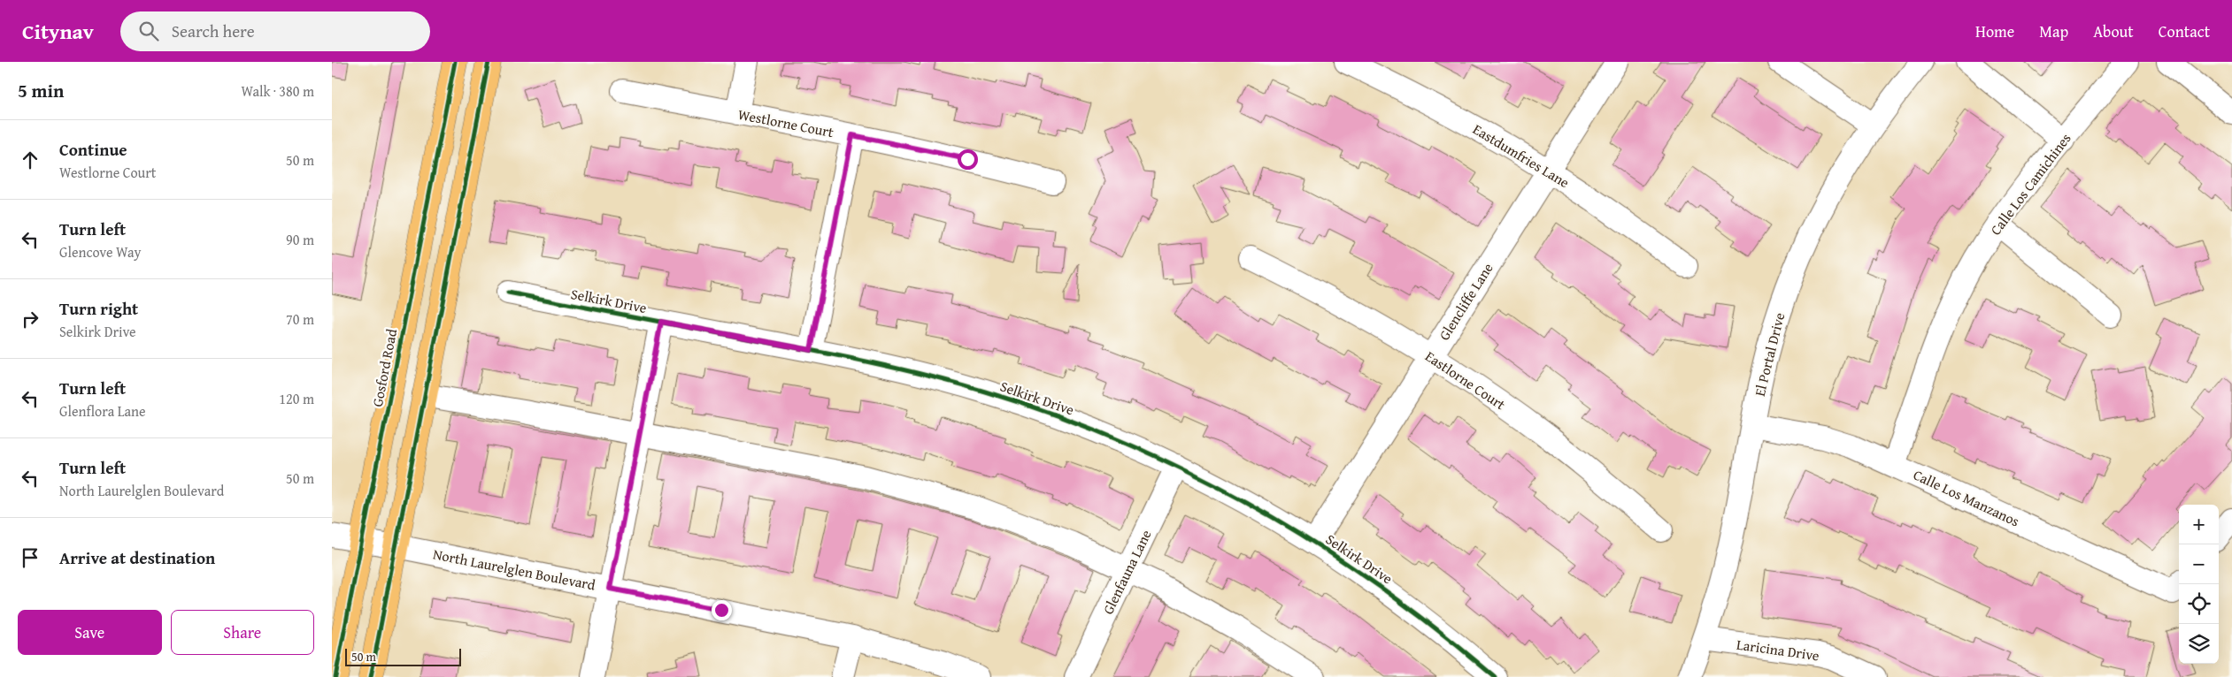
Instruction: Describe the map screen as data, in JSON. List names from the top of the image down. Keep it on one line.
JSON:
{"streets":{"main road":["Gosford Road"],"street":["Westlorne Court","Eastdumfries Lane","Calle Los Camichines","Selkirk Drive","Glencliffe Lane","El Portal Drive","Eastlorne Court","Calle Los Manzanos","North Laurelglen Boulevard","Glenfauna Lane","Laricina Drive"]},"crossings":[["Eastdumfries Lane","Glencliffe Lane"],["Calle Los Camichines","Calle Los Manzanos"],["Selkirk Drive","Glencliffe Lane"],["Selkirk Drive","Glenfauna Lane"],["Glencliffe Lane","Eastlorne Court"],["El Portal Drive","Calle Los Manzanos"],["El Portal Drive","Laricina Drive"],["Gosford Road","North Laurelglen Boulevard"]],"scale_bar":"50 m","page":{"header":"Citynav","search":"Search here","nav":["Home","Map","About","Contact"],"heading":["5 min","Walk · 380 m"],"list":[["Continue","Westlorne Court","50 m"],["Turn left","Glencove Way","90 m"],["Turn right","Selkirk Drive","70 m"],["Turn left","Glenflora Lane","120 m"],["Turn left","North Laurelglen Boulevard","50 m"],"Arrive at destination"],"map_buttons":["+","−"],"buttons":["Save","Share"],"scale":"50 m"}}
